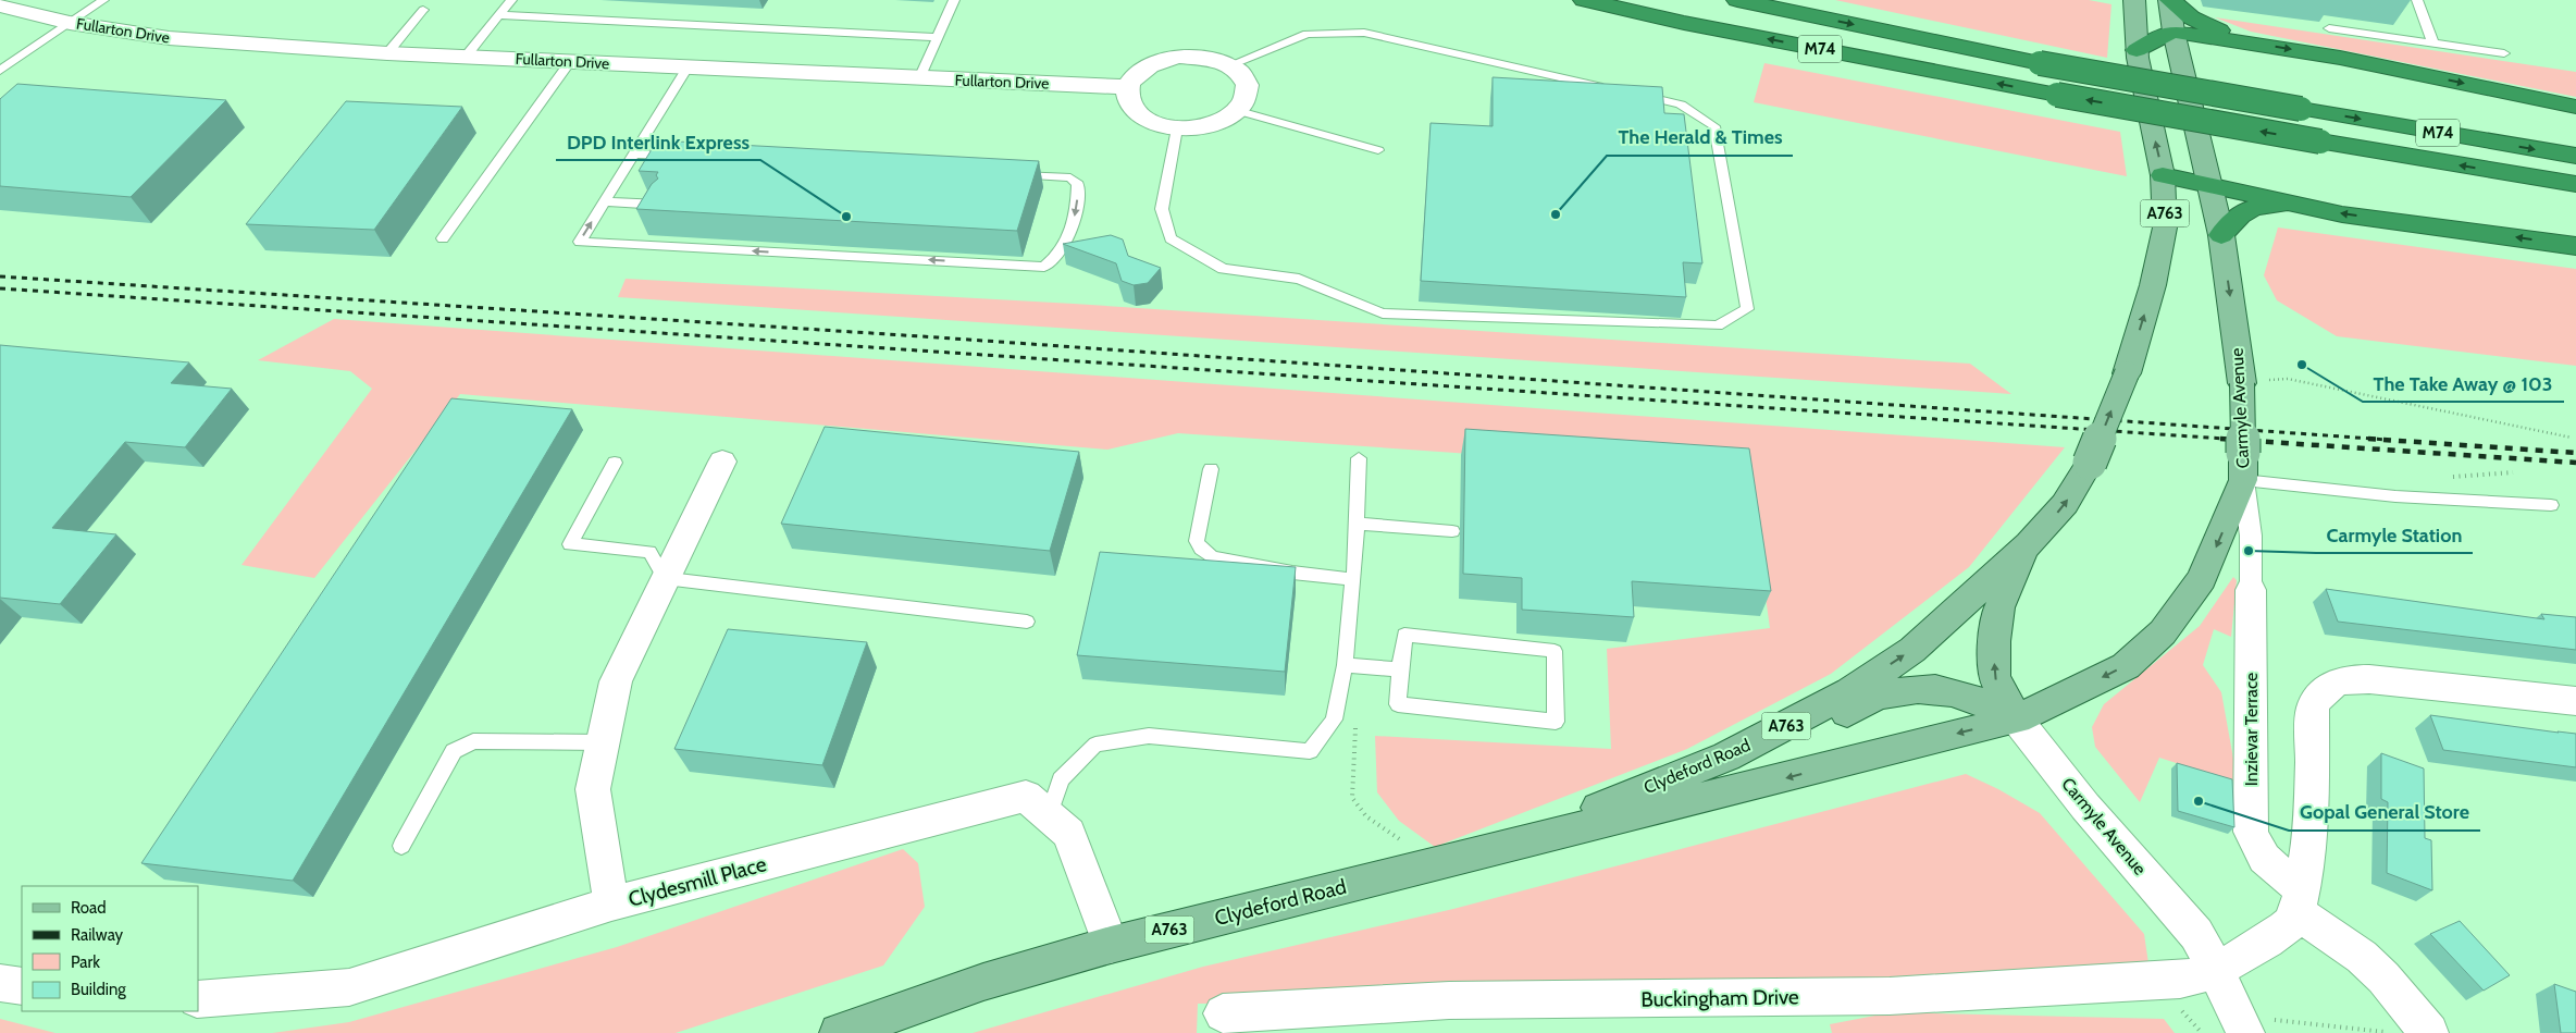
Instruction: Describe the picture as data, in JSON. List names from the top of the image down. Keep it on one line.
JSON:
{"streets":{"highway":["M74"],"main road":["A763","Carmyle Avenue","Clydeford Road"],"street":["Fullarton Drive","Inzievar Terrace","Clydesmill Place","Buckingham Drive"]},"crossings":[["A763","Clydeford Road"],["Carmyle Avenue","Inzievar Terrace"],["Carmyle Avenue","Clydeford Road"],["Carmyle Avenue","Buckingham Drive"],["Inzievar Terrace","Buckingham Drive"],["Clydeford Road","Clydesmill Place"]],"places":["The Herald & Times","DPD Interlink Express","The Take Away @ 103","Carmyle Station","Gopal General Store"],"legend":["Road","Railway","Park","Building"]}
